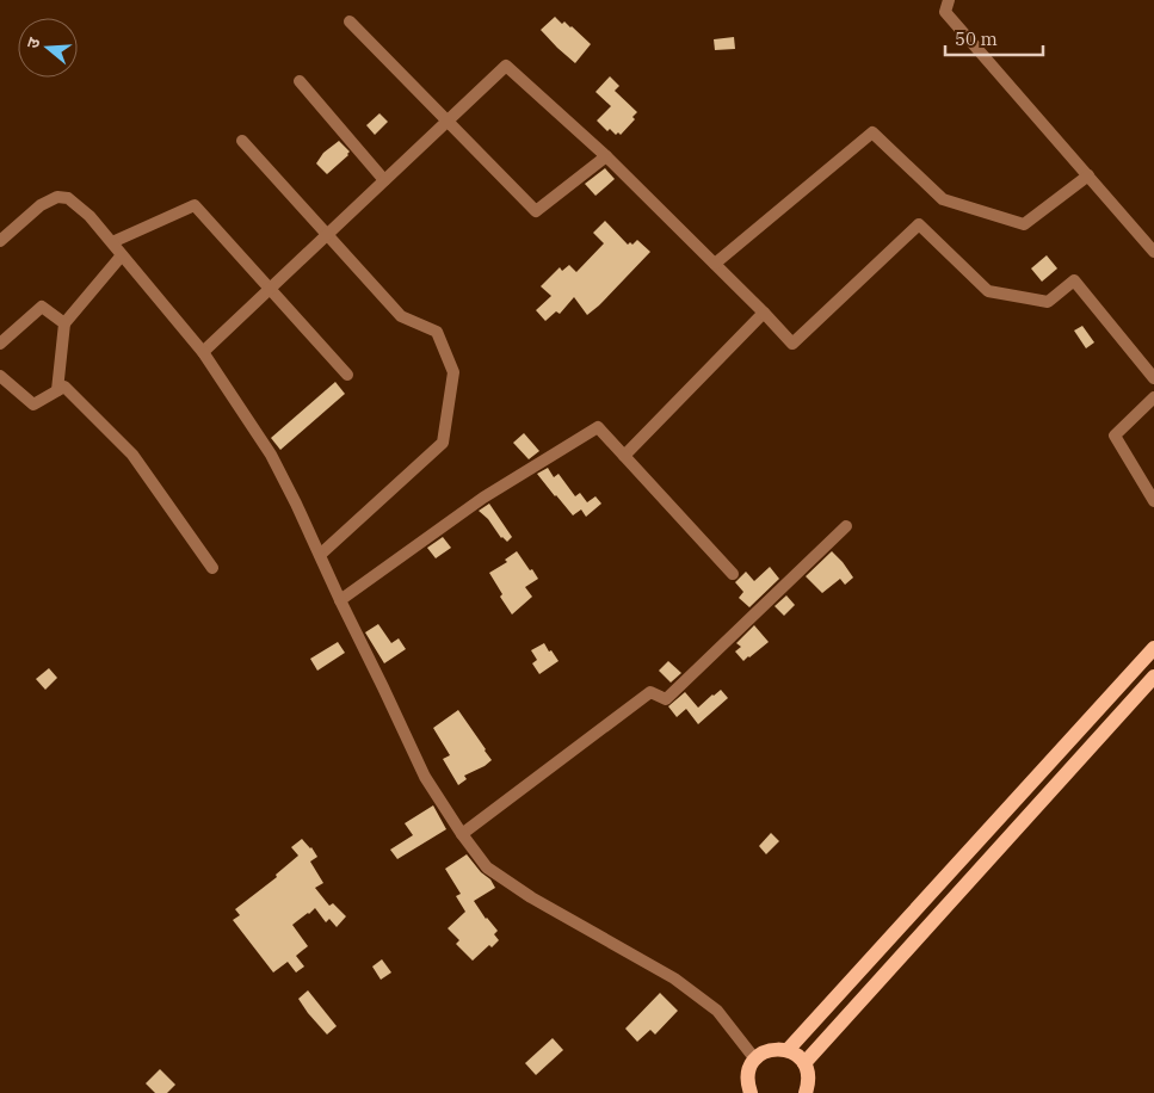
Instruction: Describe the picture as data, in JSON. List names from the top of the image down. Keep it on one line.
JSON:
{"scale_bar":"50 m","north":"left"}
